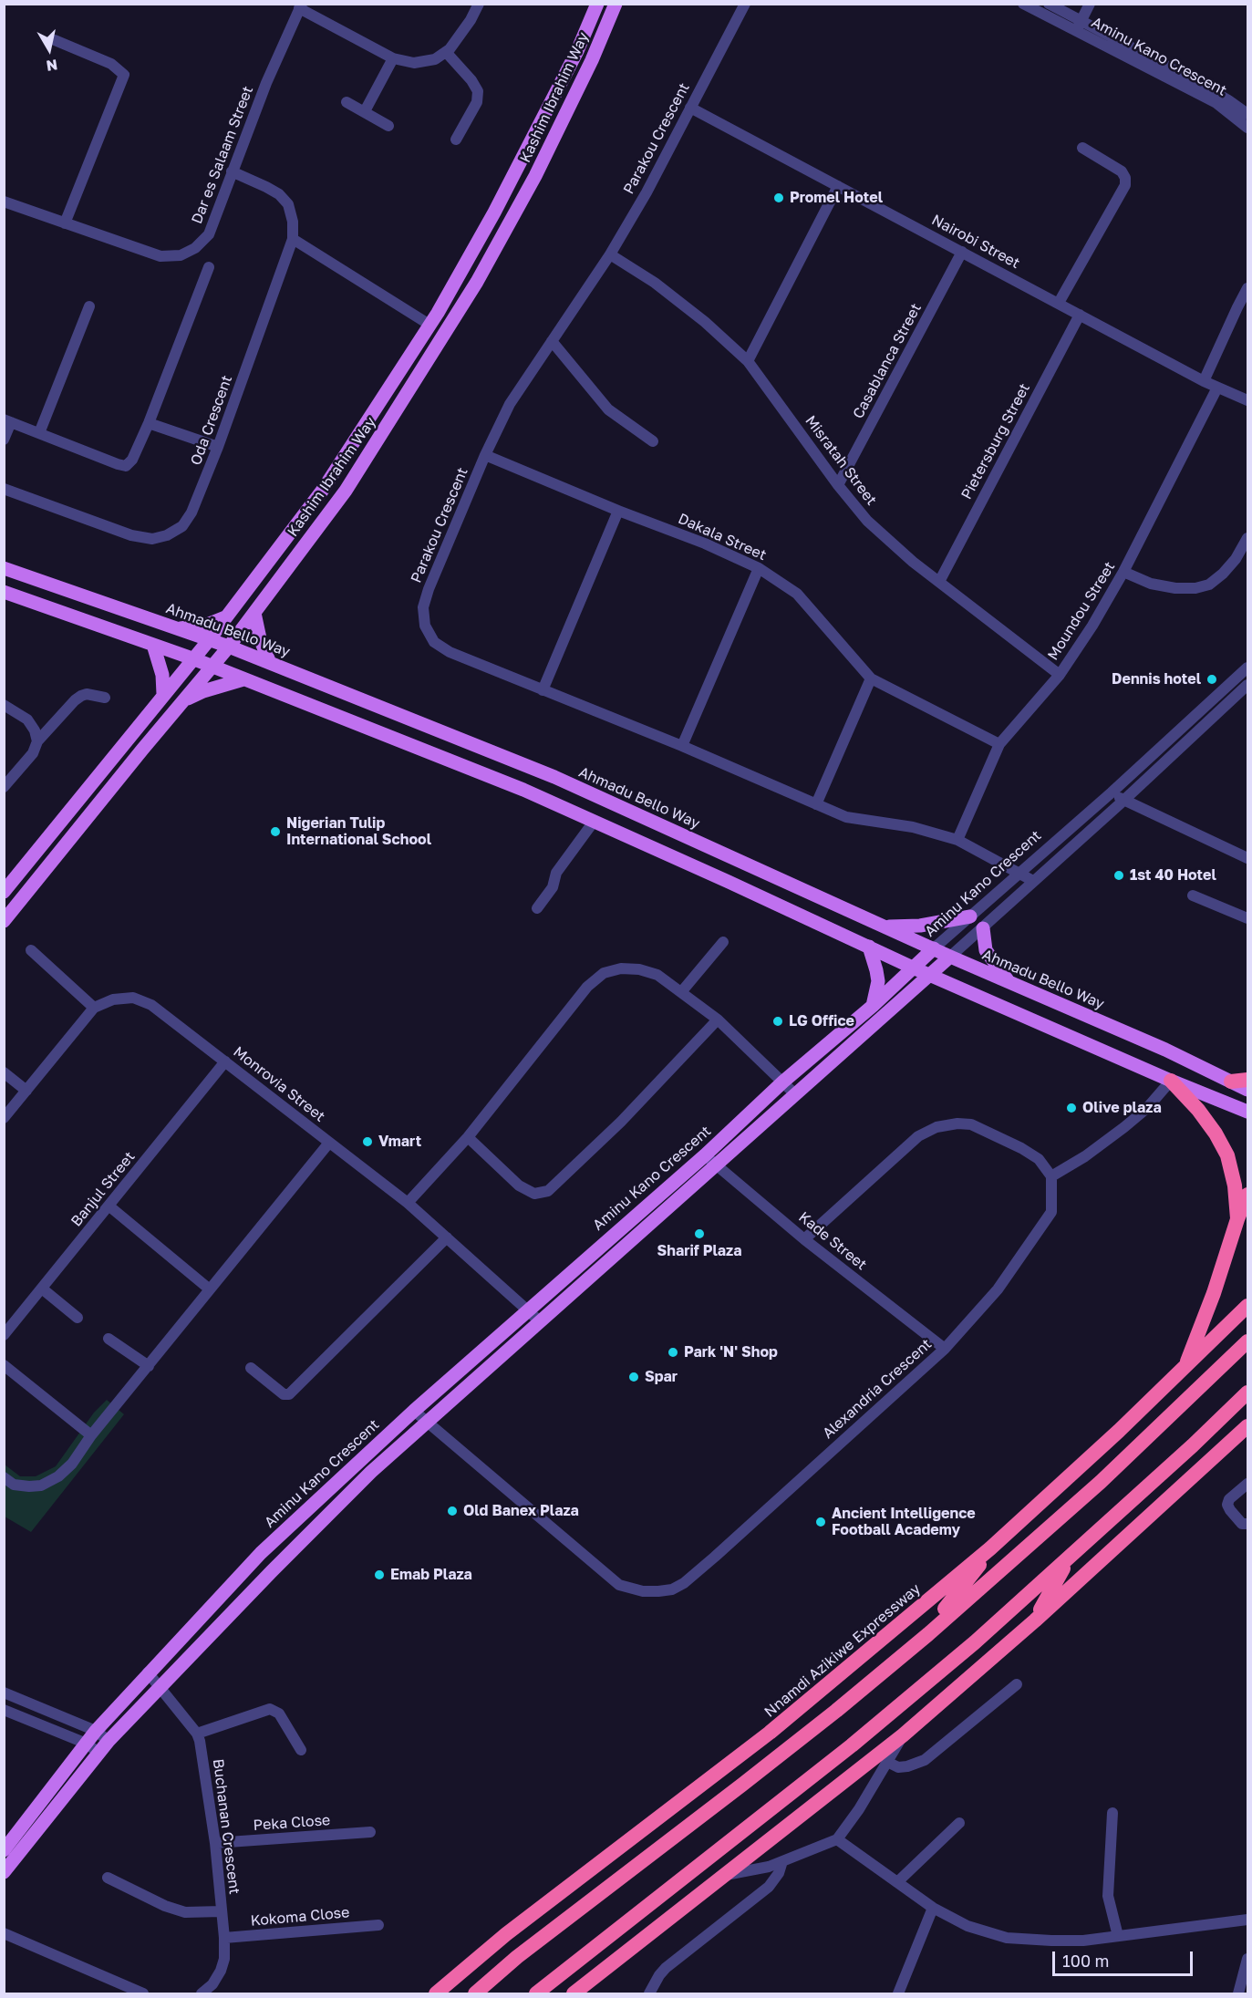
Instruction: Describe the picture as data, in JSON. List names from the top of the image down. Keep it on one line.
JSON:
{"streets":{"highway":["Nnamdi Azikiwe Expressway"],"main road":["Aminu Kano Crescent","Kashim Ibrahim Way","Ahmadu Bello Way"],"street":["Parakou Crescent","Dar es Salaam Street","Nairobi Street","Casablanca Street","Oda Crescent","Pietersburg Street","Misratah Street","Dakala Street","Moundou Street","Monrovia Street","Banjul Street","Kade Street","Alexandria Crescent","Peka Close","Buchanan Crescent","Kokoma Close"]},"crossings":[["Aminu Kano Crescent","Parakou Crescent"],["Aminu Kano Crescent","Ahmadu Bello Way"],["Aminu Kano Crescent","Monrovia Street"],["Aminu Kano Crescent","Kade Street"],["Aminu Kano Crescent","Alexandria Crescent"],["Aminu Kano Crescent","Buchanan Crescent"],["Kashim Ibrahim Way","Ahmadu Bello Way"],["Parakou Crescent","Nairobi Street"],["Parakou Crescent","Misratah Street"],["Parakou Crescent","Dakala Street"],["Parakou Crescent","Moundou Street"],["Dar es Salaam Street","Oda Crescent"],["Nairobi Street","Casablanca Street"],["Nairobi Street","Pietersburg Street"],["Nairobi Street","Moundou Street"],["Casablanca Street","Misratah Street"],["Pietersburg Street","Misratah Street"],["Misratah Street","Moundou Street"],["Dakala Street","Moundou Street"],["Monrovia Street","Banjul Street"],["Kade Street","Alexandria Crescent"],["Peka Close","Buchanan Crescent"],["Buchanan Crescent","Kokoma Close"]],"places":["Promel Hotel","Dennis hotel","Nigerian Tulip International School","1st 40 Hotel","LG Office","Olive plaza","Vmart","Sharif Plaza","Park 'N' Shop","Spar","Old Banex Plaza","Ancient Intelligence Football Academy","Emab Plaza"],"scale_bar":"100 m","north":"bottom"}
